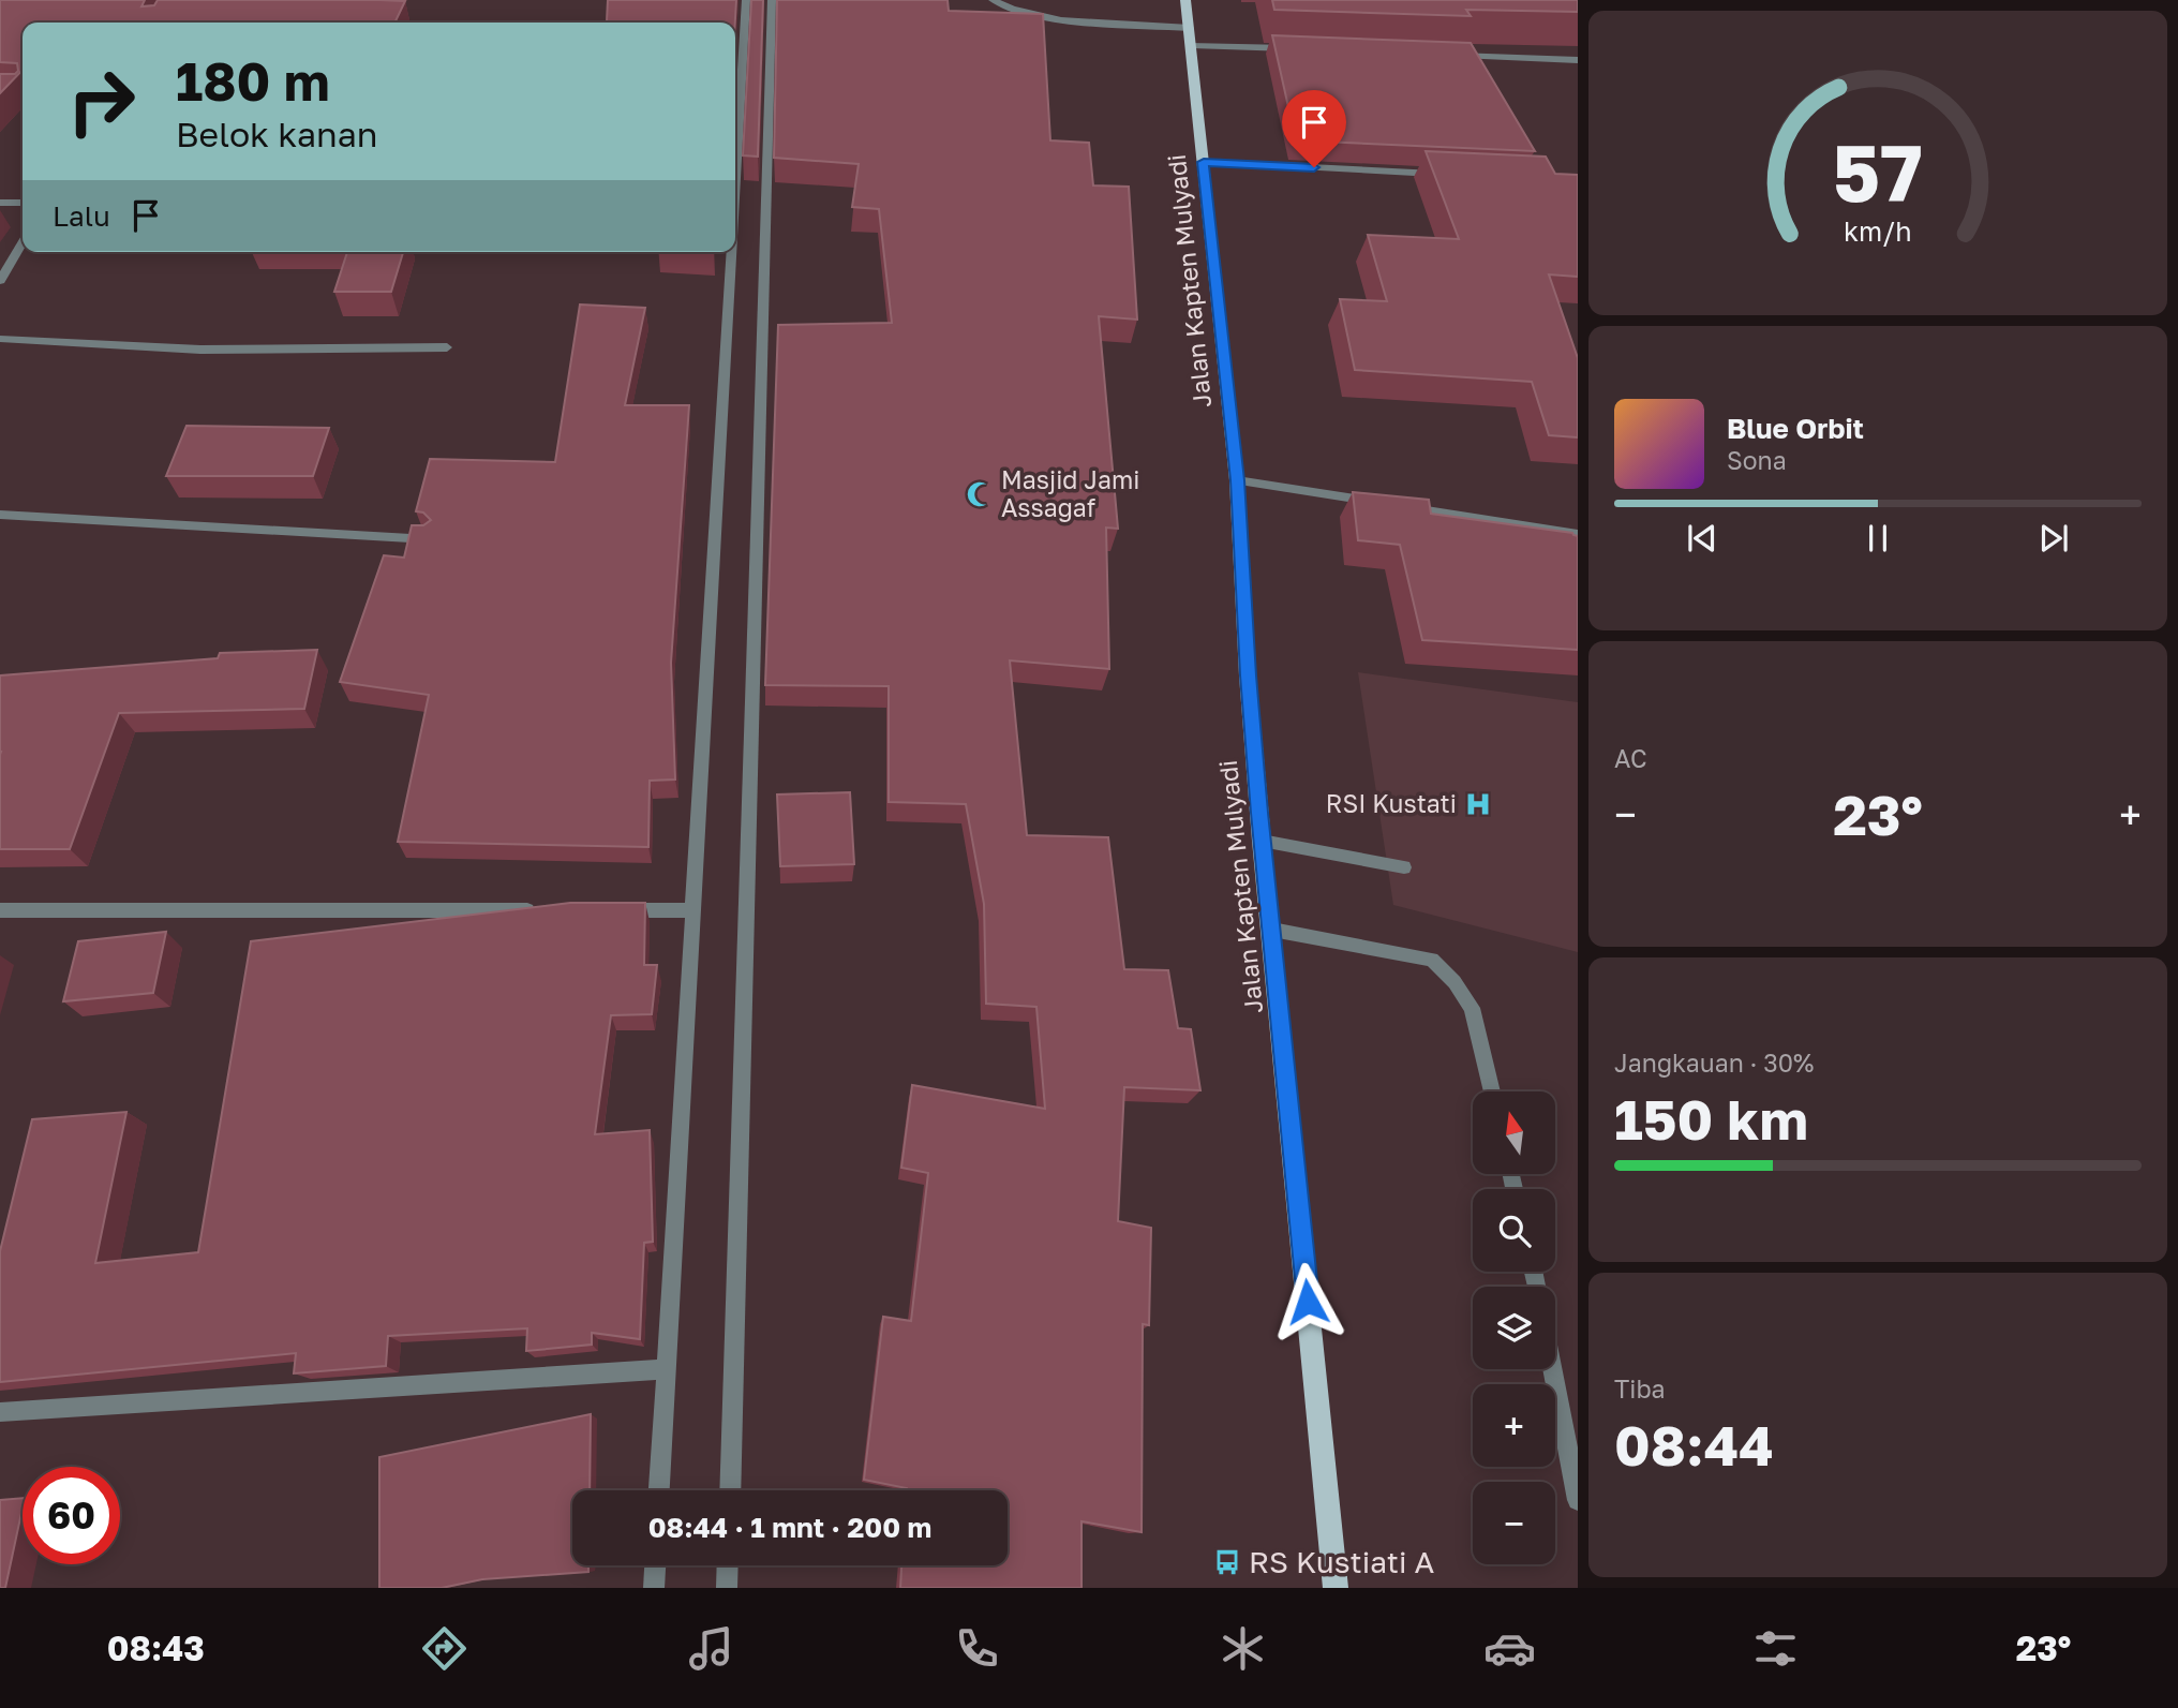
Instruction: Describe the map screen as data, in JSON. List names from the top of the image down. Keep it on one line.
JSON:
{"streets":{"main road":["Jalan Kapten Mulyadi"]},"places":{"mosque":["Masjid Jami Assagaf"],"hospital":["RSI Kustati"],"bus stop":["RS Kustiati A"]},"north":"top","page":{"turn":["180 m","Belok kanan"],"then":"Lalu","song":["Blue Orbit","Sona"],"tile":["AC",["Jangkauan · 30%","150 km"],["Tiba","08:44"]],"heat":["−","23°","+"],"map_buttons":["+","−"],"limit":"60","trip":"08:44 · 1 mnt · 200 m","tabs":["08:43","23°"],"gauge":["57","km/h"]}}
